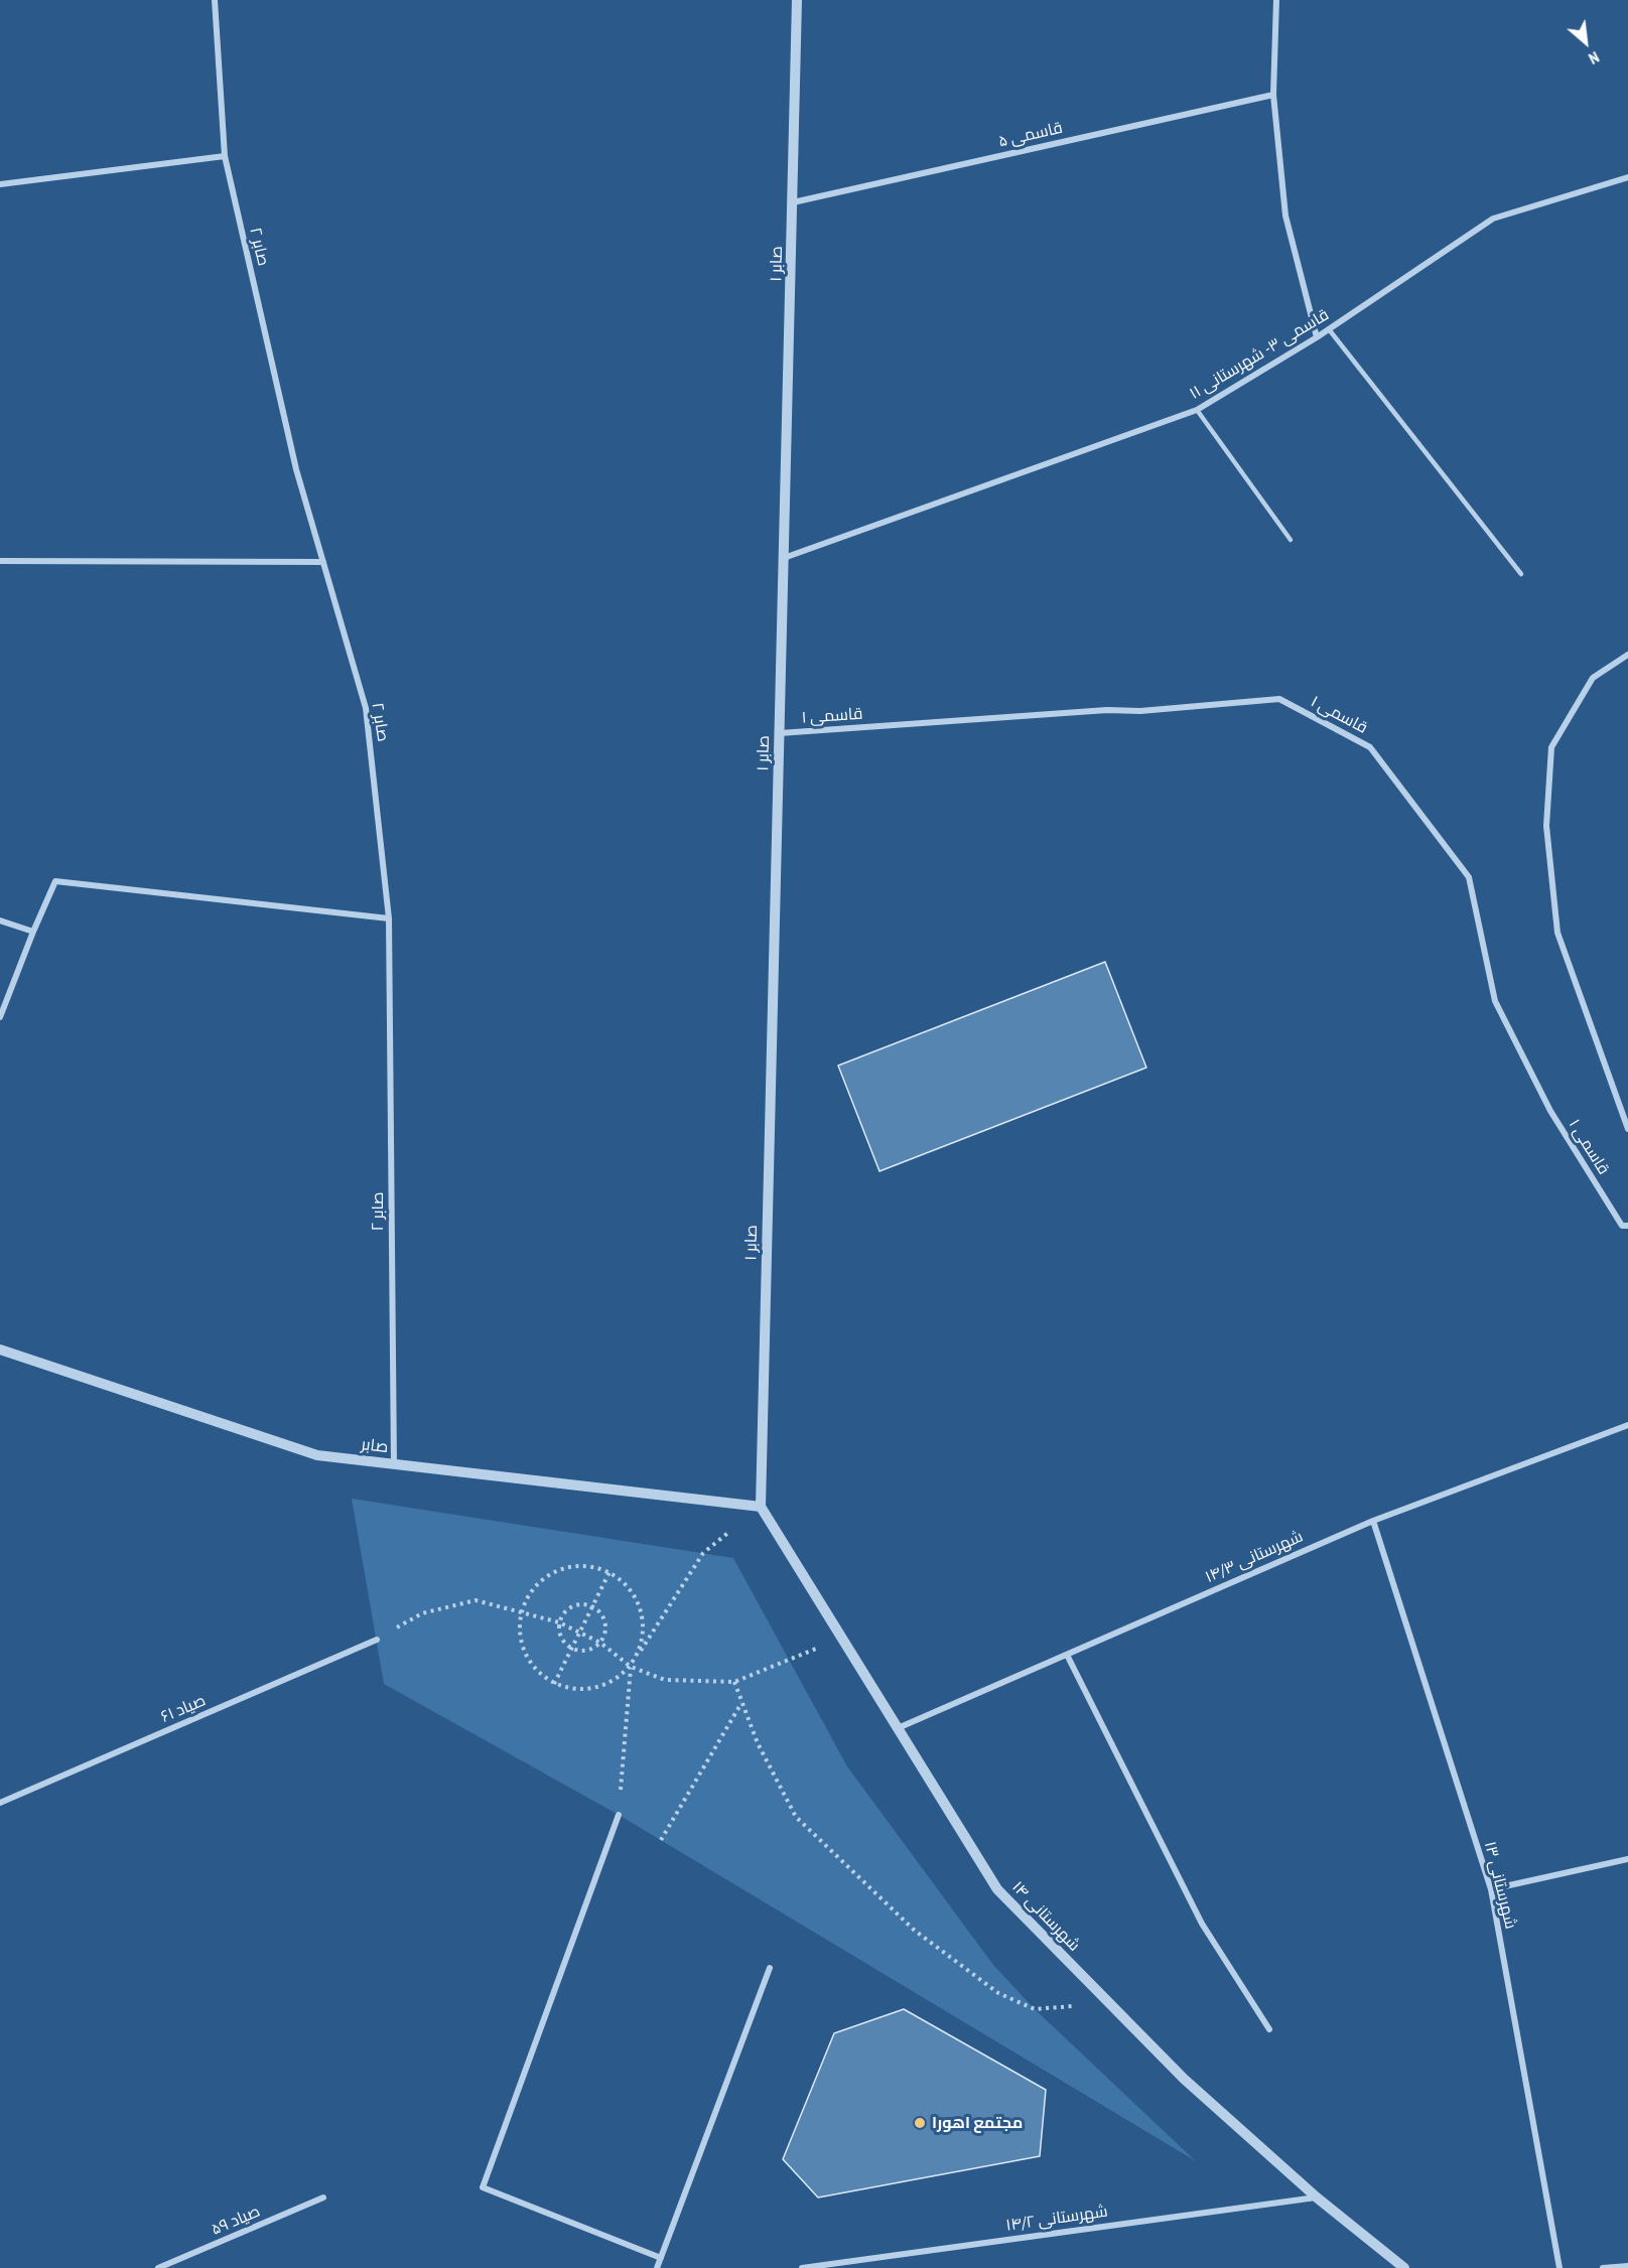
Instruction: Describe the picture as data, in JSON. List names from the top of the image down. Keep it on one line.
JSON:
{"streets":{"street":["قاسمی ۵","صابر ۲","صابر ۱","قاسمی ۳- شهرستانی ۱۱","قاسمی ۱","صابر","شهرستانی ۱۴/۳","صیاد ۶۱","شهرستانی ۱۳","شهرستانی ۱۴","شهرستانی ۱۴/۲","صیاد ۵۹"]},"crossings":[["قاسمی ۵","صابر ۱"],["صابر ۲","صابر"],["صابر ۱","قاسمی ۳- شهرستانی ۱۱"],["صابر ۱","قاسمی ۱"],["صابر ۱","صابر"],["صابر ۱","شهرستانی ۱۴"],["صابر","شهرستانی ۱۴"],["شهرستانی ۱۴/۳","شهرستانی ۱۳"],["شهرستانی ۱۴/۳","شهرستانی ۱۴"],["شهرستانی ۱۴","شهرستانی ۱۴/۲"]],"places":["مجتمع اهورا"],"north":"bottom right"}
